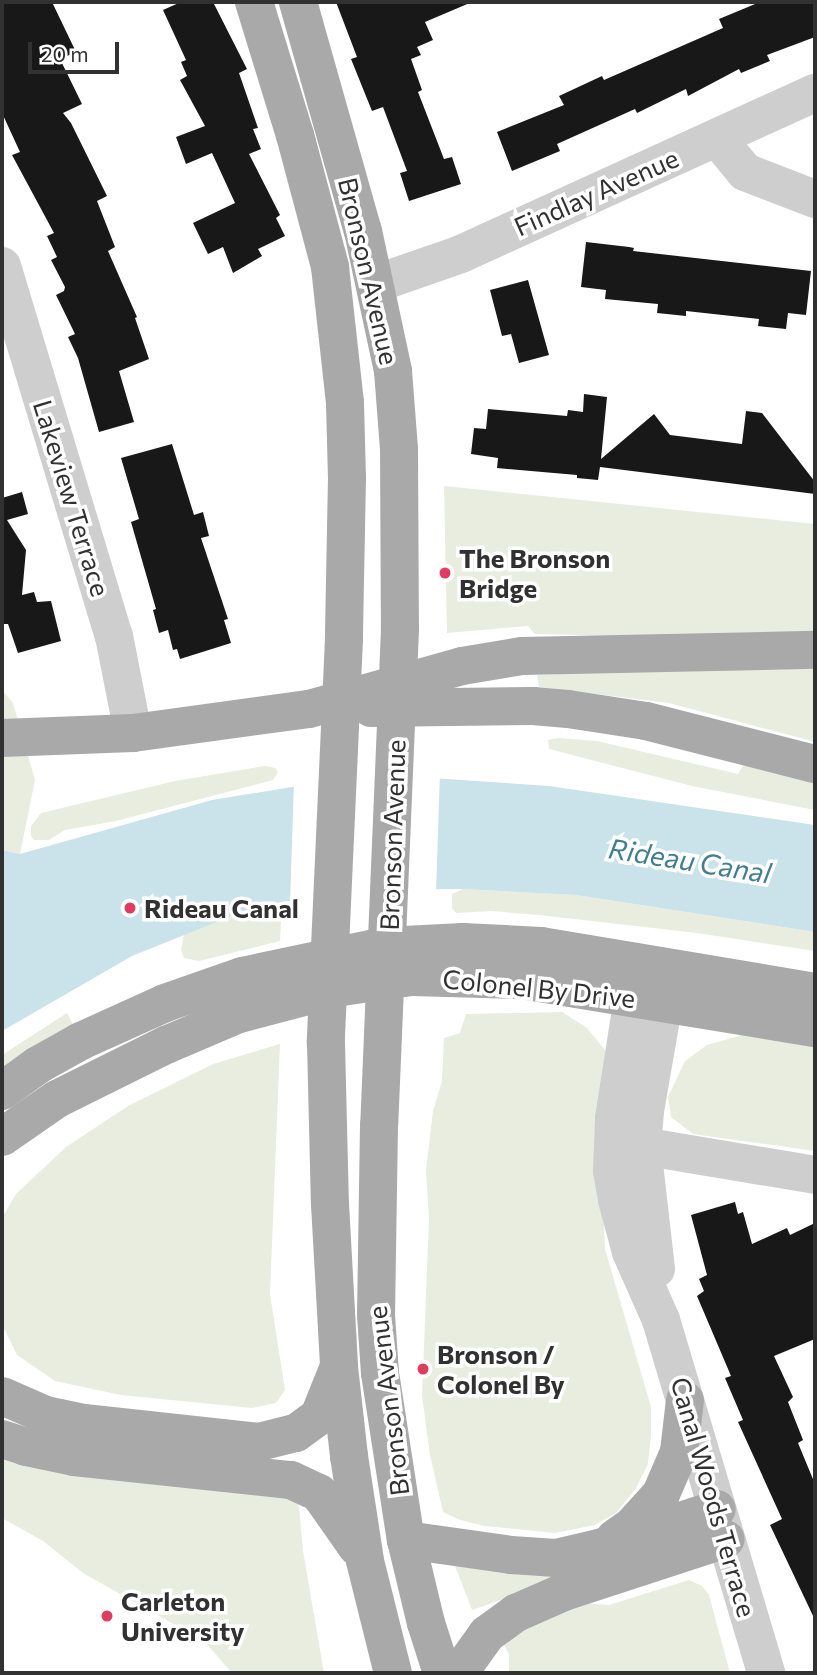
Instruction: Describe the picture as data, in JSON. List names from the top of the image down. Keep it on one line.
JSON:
{"streets":{"main road":["Bronson Avenue","Colonel By Drive"],"street":["Findlay Avenue","Lakeview Terrace","Canal Woods Terrace"]},"crossings":[["Findlay Avenue","Bronson Avenue"],["Colonel By Drive","Canal Woods Terrace"]],"water":["Rideau Canal"],"places":["The Bronson Bridge","Rideau Canal","Bronson / Colonel By","Carleton University"],"scale_bar":"20 m"}
